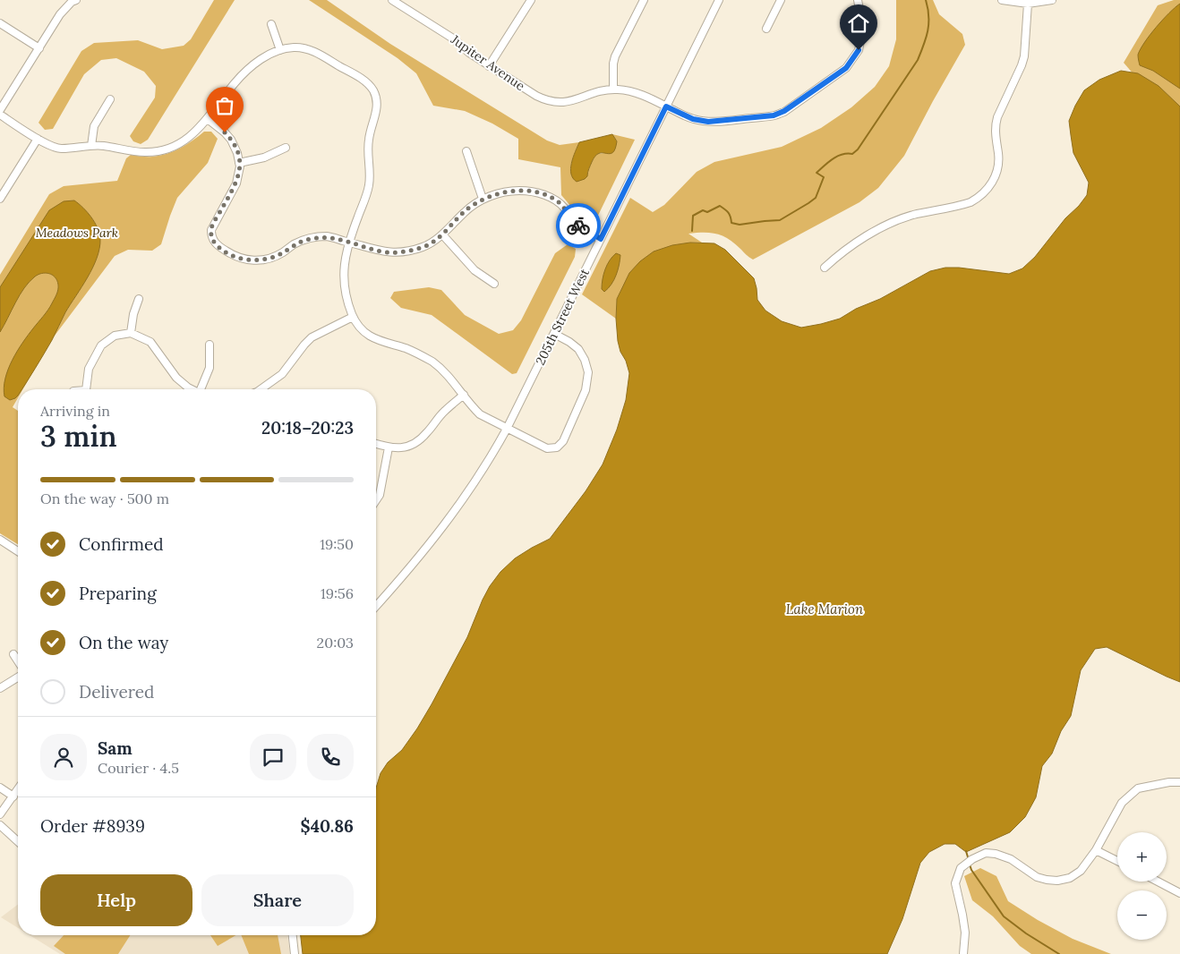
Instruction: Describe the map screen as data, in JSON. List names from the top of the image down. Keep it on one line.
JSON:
{"streets":{"street":["Jupiter Avenue","205th Street West"]},"crossings":[["Jupiter Avenue","205th Street West"]],"water":["Lake Marion"],"parks":["Meadows Park"],"page":{"heading":["3 min","Arriving in","20:18–20:23"],"panel":["Sam","Courier · 4.5","Order #8939","$40.86"],"bar":"On the way · 500 m","list":[["Confirmed","19:50"],["Preparing","19:56"],["On the way","20:03"],"Delivered"],"map_buttons":["+","−"],"buttons":["Help","Share"]}}
